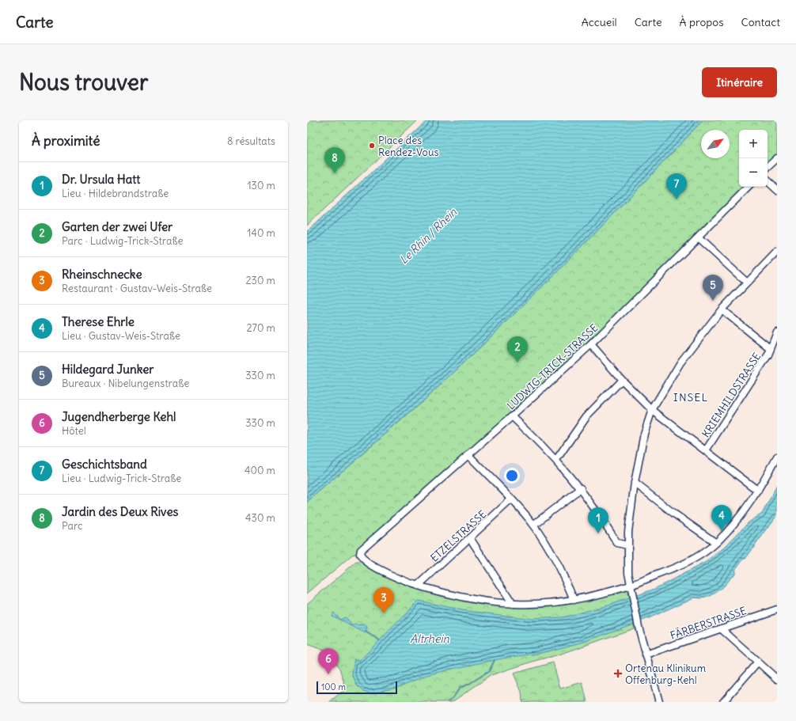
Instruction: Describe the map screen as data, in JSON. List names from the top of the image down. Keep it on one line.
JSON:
{"streets":{"street":["LUDWIG-TRICK-STRASSE","KRIEMHILDSTRASSE","ETZELSTRASSE","FÄRBERSTRASSE"]},"crossings":[["LUDWIG-TRICK-STRASSE","ETZELSTRASSE"]],"districts":["INSEL"],"water":["Le Rhin / Rhein","Altrhein"],"places":{"other":["Place des Rendez-Vous"],"health":["Ortenau Klinikum Offenburg-Kehl"]},"scale_bar":"100 m","north":"top right","page":{"header":"Carte","nav":["Accueil","Carte","À propos","Contact"],"buttons":"Itinéraire","title":"Nous trouver","heading":["À proximité","8 résultats"],"map_buttons":["+","−"],"pins":["8","7","5","2","4","1","3","6"],"list":[{"mark":"1","name":"Dr. Ursula Hatt","note":"Lieu · Hildebrandstraße","value":"130 m"},{"mark":"2","name":"Garten der zwei Ufer","note":"Parc · Ludwig-Trick-Straße","value":"140 m"},{"mark":"3","name":"Rheinschnecke","note":"Restaurant · Gustav-Weis-Straße","value":"230 m"},{"mark":"4","name":"Therese Ehrle","note":"Lieu · Gustav-Weis-Straße","value":"270 m"},{"mark":"5","name":"Hildegard Junker","note":"Bureaux · Nibelungenstraße","value":"330 m"},{"mark":"6","name":"Jugendherberge Kehl","note":"Hôtel","value":"330 m"},{"mark":"7","name":"Geschichtsband","note":"Lieu · Ludwig-Trick-Straße","value":"400 m"},{"mark":"8","name":"Jardin des Deux Rives","note":"Parc","value":"430 m"}],"scale":"100 m"}}
